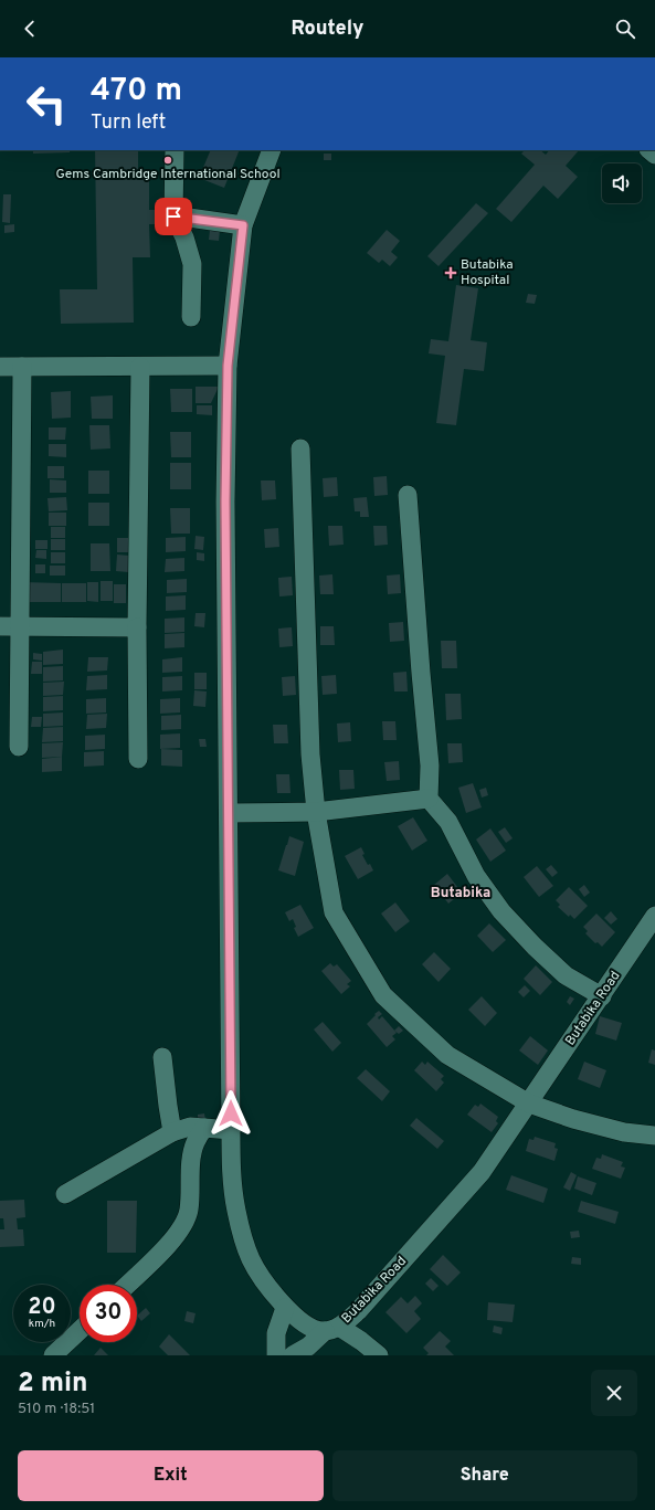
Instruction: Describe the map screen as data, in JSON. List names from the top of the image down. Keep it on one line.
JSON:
{"streets":{"street":["Butabika Road"]},"districts":["Butabika"],"places":{"other":["Gems Cambridge International School"],"health":["Butabika Hospital"]},"page":{"header":"Routely","turn":["470 m","Turn left"],"speed":"20 km/h","limit":"30","heading":["2 min","510 m · 18:51"],"buttons":["Exit","Share"]}}
